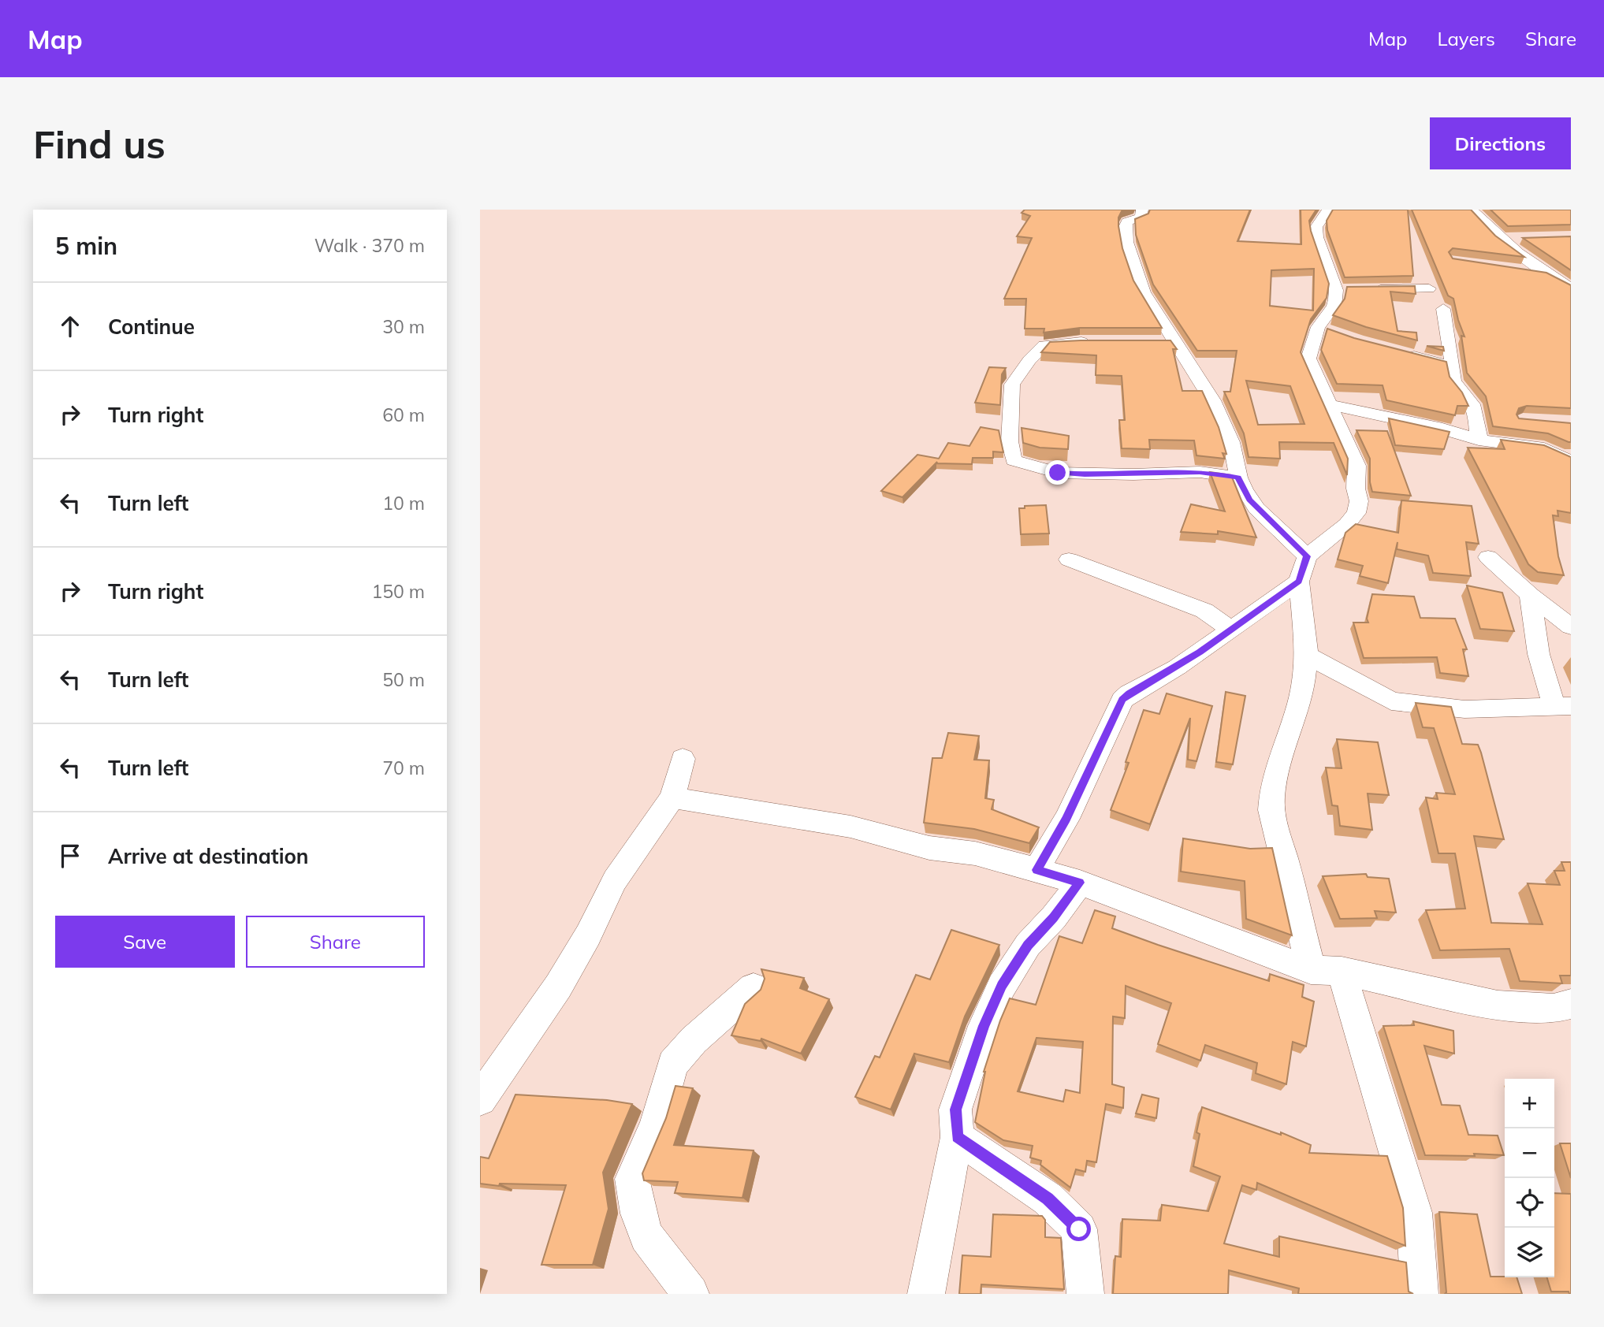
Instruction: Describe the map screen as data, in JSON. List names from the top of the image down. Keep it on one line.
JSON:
{"page":{"header":"Map","nav":["Map","Layers","Share"],"buttons":["Directions",["Save","Share"]],"title":"Find us","heading":["5 min","Walk · 370 m"],"list":[["Continue","30 m"],["Turn right","60 m"],["Turn left","10 m"],["Turn right","150 m"],["Turn left","50 m"],["Turn left","70 m"],"Arrive at destination"],"map_buttons":["+","−"]}}
